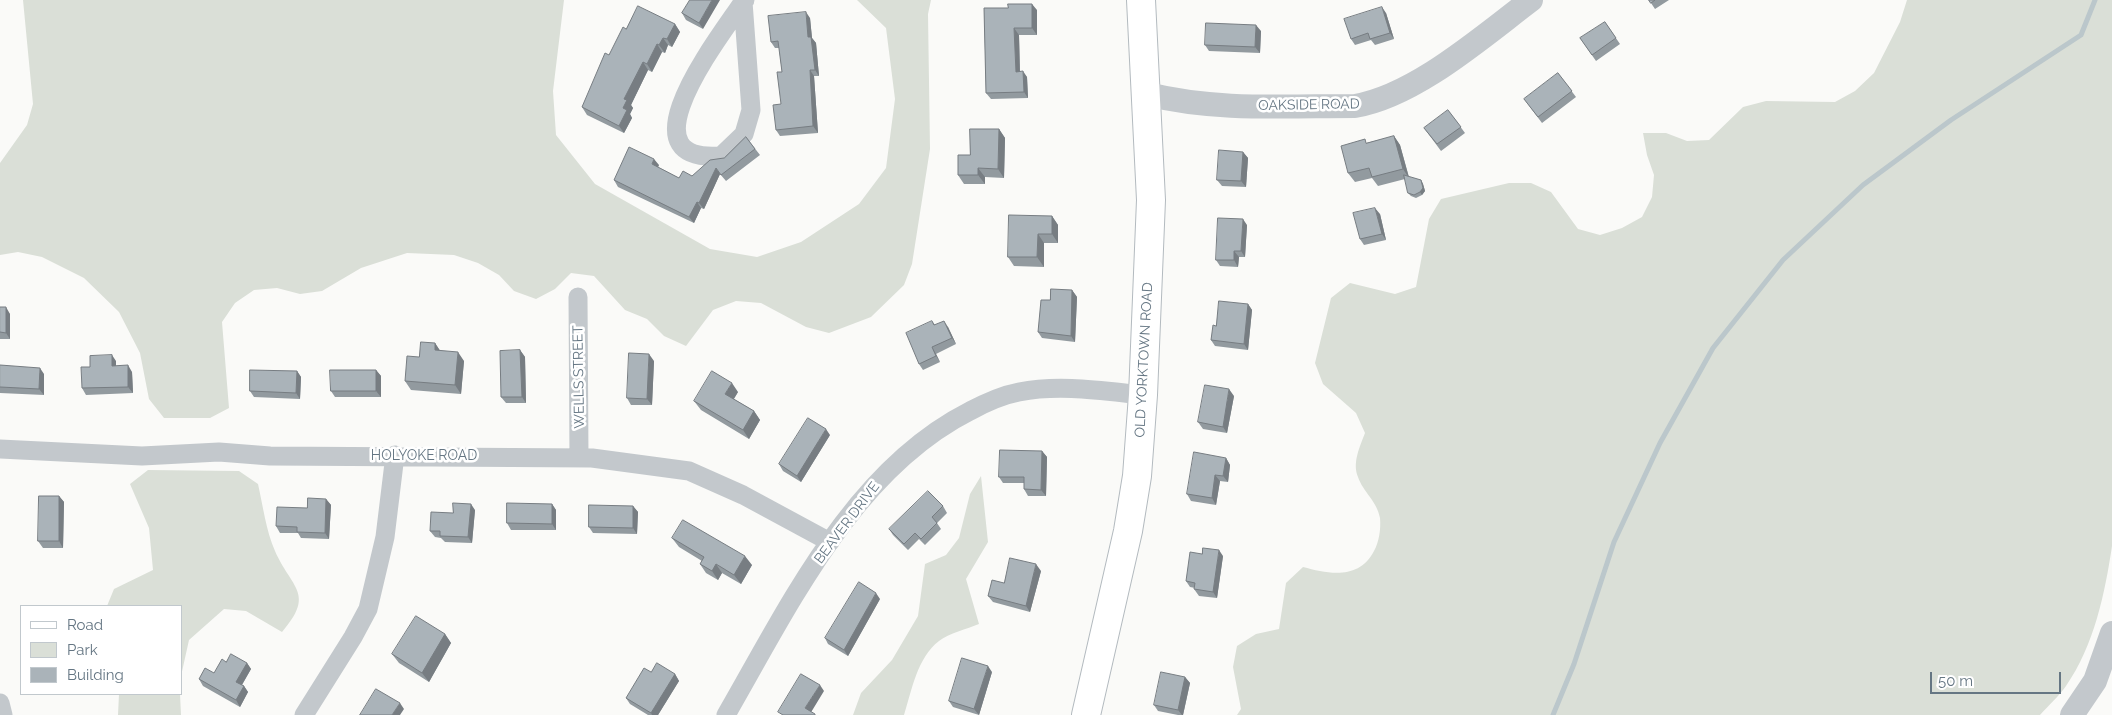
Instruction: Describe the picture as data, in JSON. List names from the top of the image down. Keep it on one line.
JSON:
{"streets":{"main road":["OLD YORKTOWN ROAD"],"street":["OAKSIDE ROAD","WELLS STREET","HOLYOKE ROAD","BEAVER DRIVE"]},"crossings":[["OAKSIDE ROAD","OLD YORKTOWN ROAD"],["OLD YORKTOWN ROAD","BEAVER DRIVE"],["WELLS STREET","HOLYOKE ROAD"],["HOLYOKE ROAD","BEAVER DRIVE"]],"legend":["Road","Park","Building"],"scale_bar":"50 m"}
